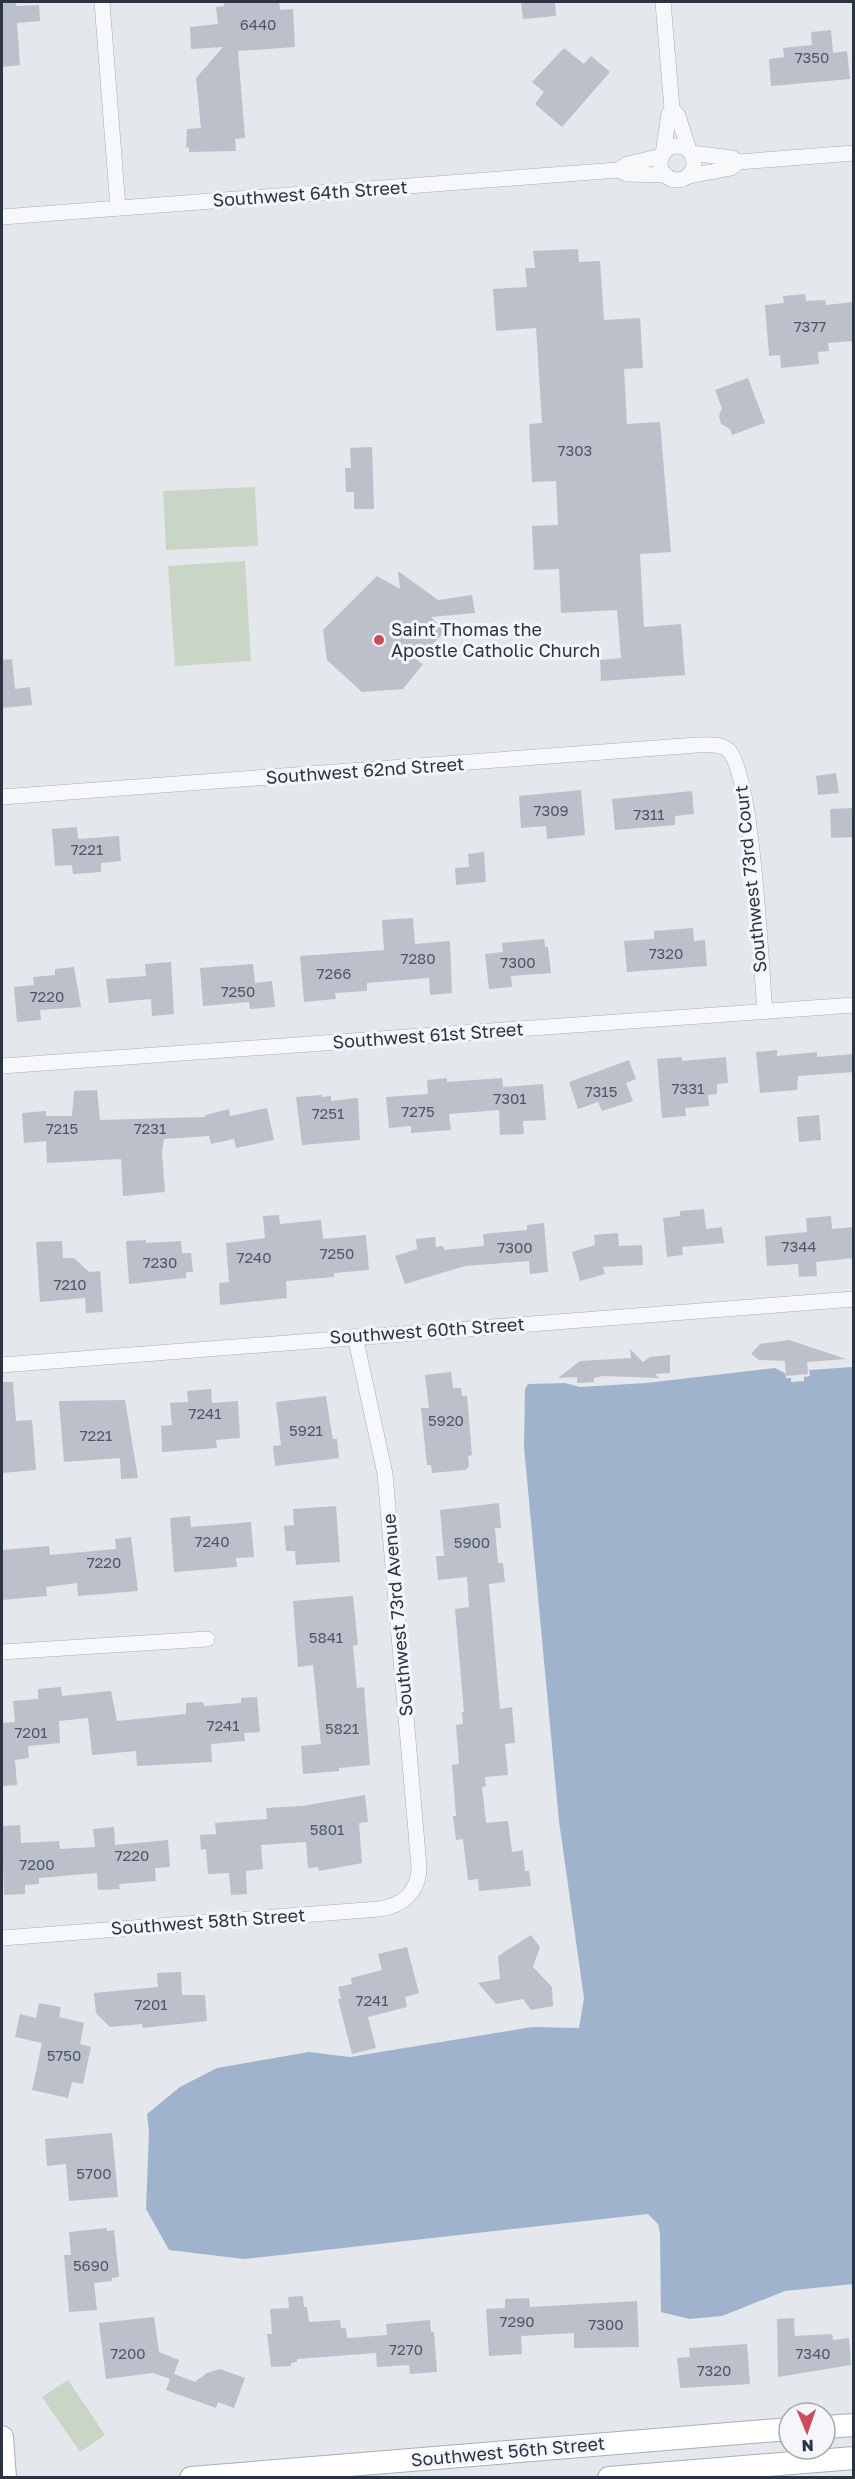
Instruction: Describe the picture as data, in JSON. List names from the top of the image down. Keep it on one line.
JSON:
{"streets":{"main road":["Southwest 56th Street"],"street":["Southwest 64th Street","Southwest 62nd Street","Southwest 73rd Court","Southwest 61st Street","Southwest 60th Street","Southwest 73rd Avenue","Southwest 58th Street"]},"crossings":[["Southwest 62nd Street","Southwest 73rd Court"],["Southwest 73rd Court","Southwest 61st Street"],["Southwest 60th Street","Southwest 73rd Avenue"],["Southwest 73rd Avenue","Southwest 58th Street"]],"places":["Saint Thomas the Apostle Catholic Church"],"house_numbers":["6440","7350","7377","7303","7309","7311","7221","7320","7280","7300","7266","7250","7220","7331","7315","7301","7275","7251","7215","7231","7344","7300","7250","7240","7230","7210","7241","5920","5921","7221","7240","5900","7220","5841","7241","5821","7201","5801","7220","7200","7241","7201","5750","5700","5690","7290","7300","7270","7200","7340","7320"],"north":"bottom"}
